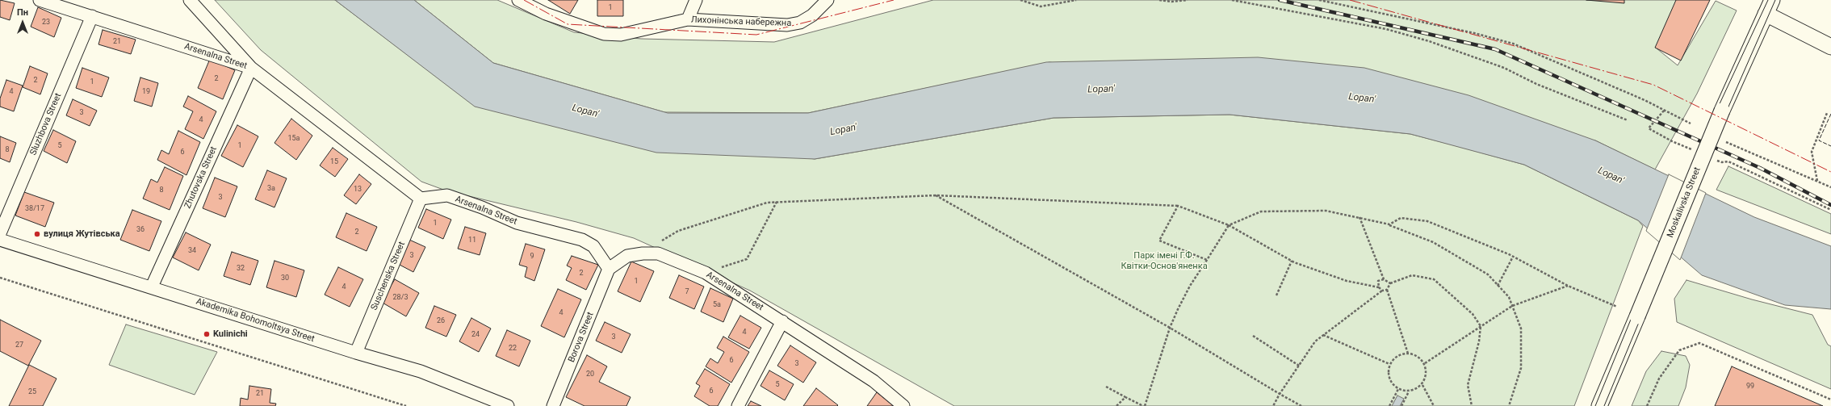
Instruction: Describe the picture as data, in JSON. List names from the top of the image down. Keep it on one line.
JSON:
{"streets":{"street":["Лихонінська набережна","Arsenalna Street","Sluzhbova Street","Zhutovska Street","Moskalivska Street","Suschenska Street","Akademika Bohomoltsya Street","Borova Street"]},"crossings":[["Arsenalna Street","Sluzhbova Street"],["Arsenalna Street","Zhutovska Street"],["Arsenalna Street","Suschenska Street"],["Arsenalna Street","Borova Street"],["Zhutovska Street","Akademika Bohomoltsya Street"],["Suschenska Street","Akademika Bohomoltsya Street"]],"water":["Lopan'"],"parks":["Парк імені Г.Ф. Квітки-Основ'яненка"],"places":["вулиця Жутівська","Kulinichi"],"house_numbers":["1","23","21","2","2","1","4","19","3","4","15а","5","1","8","6","15","3а","13","8","3","38/17","1","36","2","11","34","3","9","32","2","30","1","4","7","28/3","5а","4","26","4","24","3","27","22","6","3","20","5","99","6","25","21"],"north":"top"}
